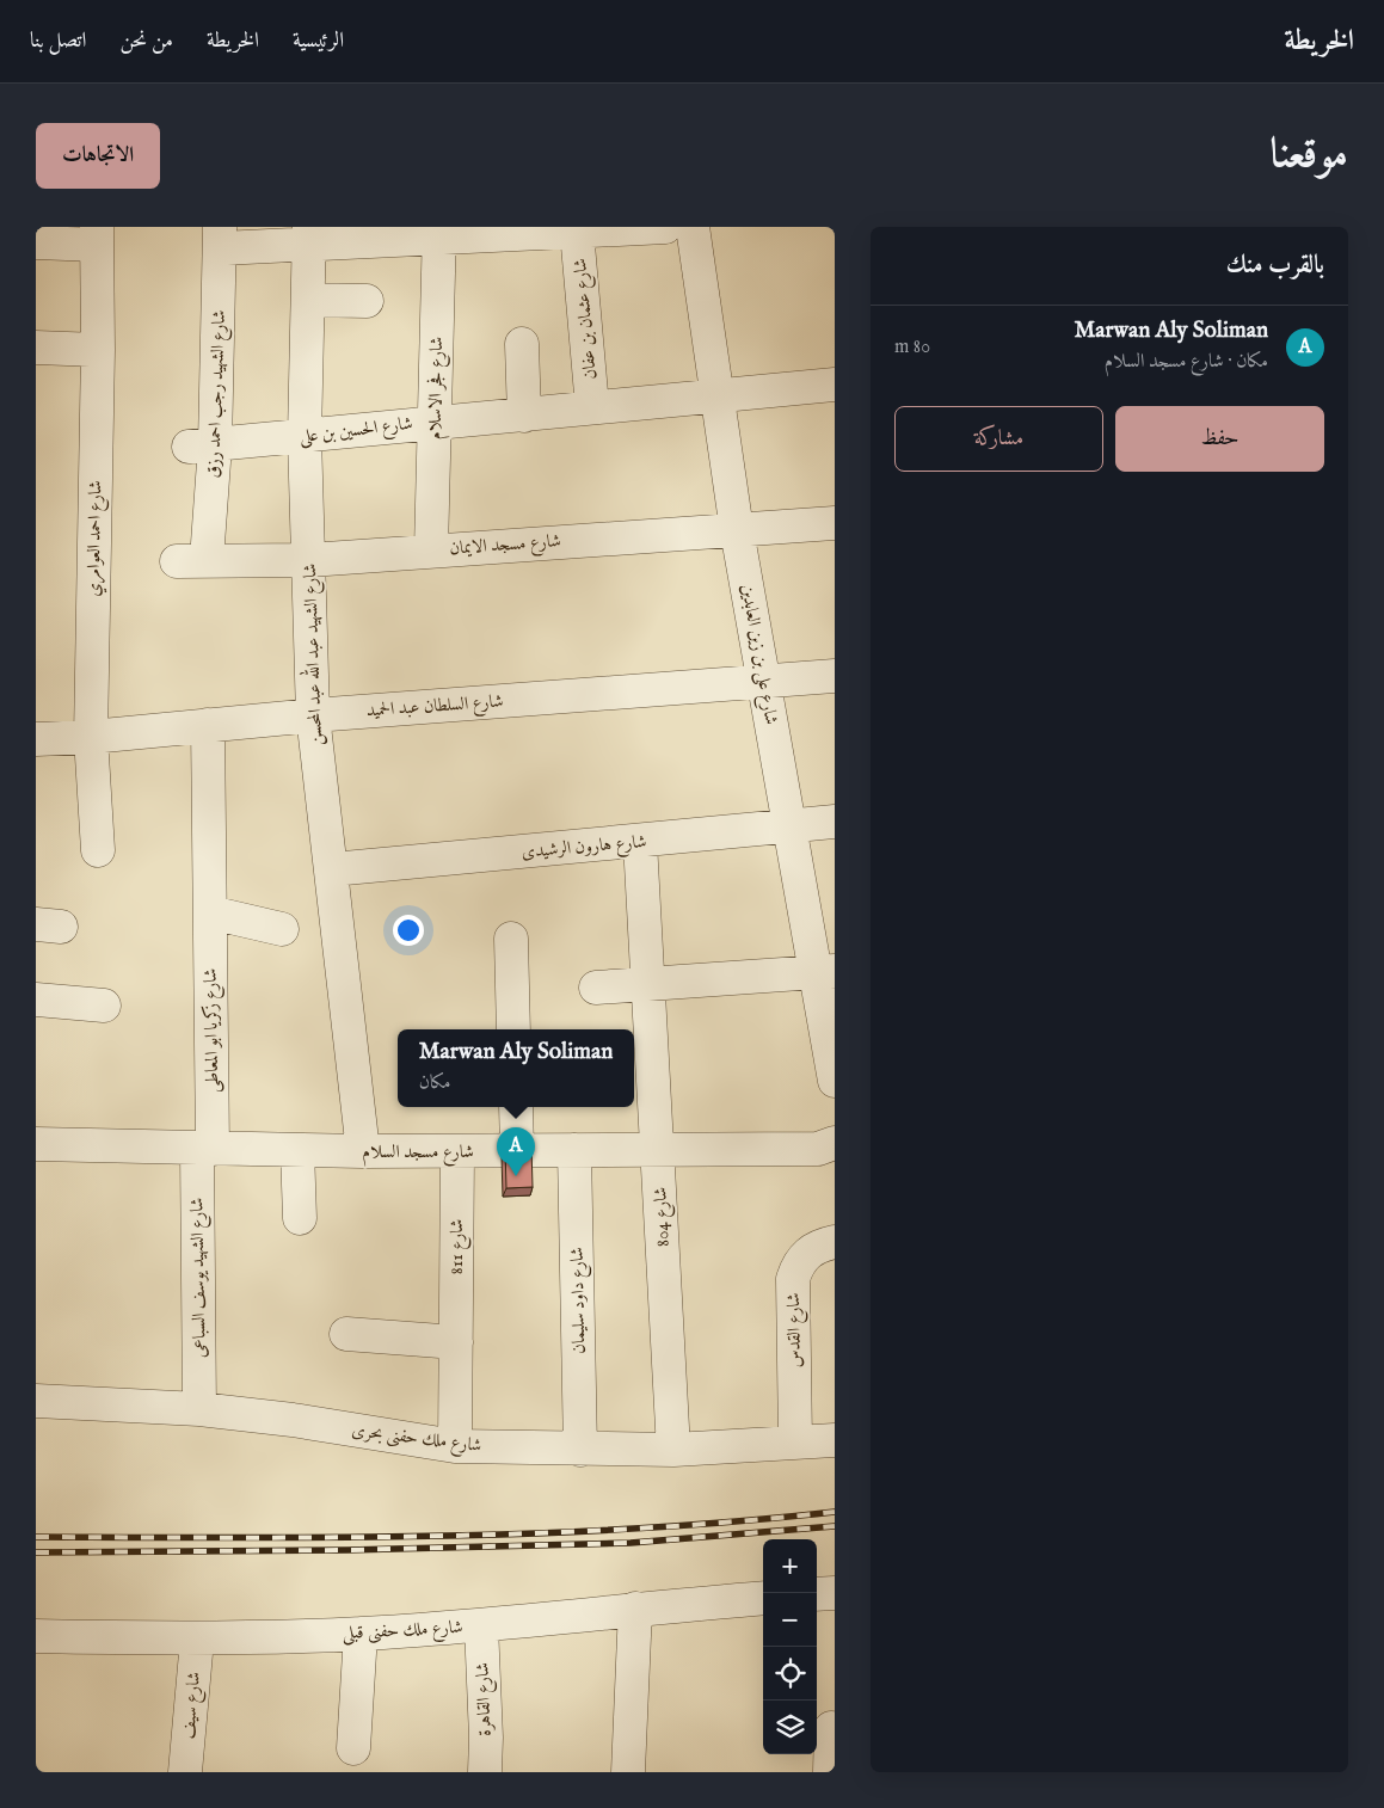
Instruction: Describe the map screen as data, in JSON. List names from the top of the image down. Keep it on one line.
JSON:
{"streets":{"street":["شارع عثمان بن عفان","شارع فجر الاسلام","شارع الشهيد رجب احمد رزق","شارع الحسين بن على","شارع احمد العوامري","شارع مسجد الايمان","شارع الشهيد عبد الله عبد المحسن","شارع على بن زين العابدين","شارع السلطان عبد الحميد","شارع هارون الرشيدى","شارع زكريا ابو المعاطى","شارع مسجد السلام","شارع 804","شارع 811","شارع الشهيد يوسف السباعى","شارع داود سليمان","شارع القدس","شارع ملك حفنى بحرى","شارع ملك حفنى قبلى","شارع القاهرة","شارع سيف"]},"crossings":[["شارع عثمان بن عفان","شارع الحسين بن على"],["شارع فجر الاسلام","شارع الحسين بن على"],["شارع فجر الاسلام","شارع مسجد الايمان"],["شارع الشهيد رجب احمد رزق","شارع الحسين بن على"],["شارع الشهيد رجب احمد رزق","شارع مسجد الايمان"],["شارع الحسين بن على","شارع الشهيد عبد الله عبد المحسن"],["شارع الحسين بن على","شارع على بن زين العابدين"],["شارع احمد العوامري","شارع السلطان عبد الحميد"],["شارع مسجد الايمان","شارع الشهيد عبد الله عبد المحسن"],["شارع مسجد الايمان","شارع على بن زين العابدين"],["شارع الشهيد عبد الله عبد المحسن","شارع السلطان عبد الحميد"],["شارع الشهيد عبد الله عبد المحسن","شارع هارون الرشيدى"],["شارع الشهيد عبد الله عبد المحسن","شارع مسجد السلام"],["شارع على بن زين العابدين","شارع السلطان عبد الحميد"],["شارع على بن زين العابدين","شارع هارون الرشيدى"],["شارع السلطان عبد الحميد","شارع زكريا ابو المعاطى"],["شارع هارون الرشيدى","شارع 804"],["شارع زكريا ابو المعاطى","شارع مسجد السلام"],["شارع زكريا ابو المعاطى","شارع الشهيد يوسف السباعى"],["شارع مسجد السلام","شارع 804"],["شارع مسجد السلام","شارع 811"],["شارع مسجد السلام","شارع الشهيد يوسف السباعى"],["شارع مسجد السلام","شارع داود سليمان"],["شارع 804","شارع ملك حفنى بحرى"],["شارع 811","شارع ملك حفنى بحرى"],["شارع الشهيد يوسف السباعى","شارع ملك حفنى بحرى"],["شارع داود سليمان","شارع ملك حفنى بحرى"],["شارع القدس","شارع ملك حفنى بحرى"],["شارع ملك حفنى قبلى","شارع القاهرة"],["شارع ملك حفنى قبلى","شارع سيف"]],"page":{"header":"الخريطة","nav":["الرئيسية","الخريطة","من نحن","اتصل بنا"],"title":"موقعنا","buttons":["الاتجاهات",["حفظ","مشاركة"]],"heading":"بالقرب منك","list":[{"mark":"A","name":"Marwan Aly Soliman","note":"مكان · شارع مسجد السلام","value":"80 m"}],"popup":["Marwan Aly Soliman","مكان"],"pins":"A","map_buttons":["+","−"]}}
